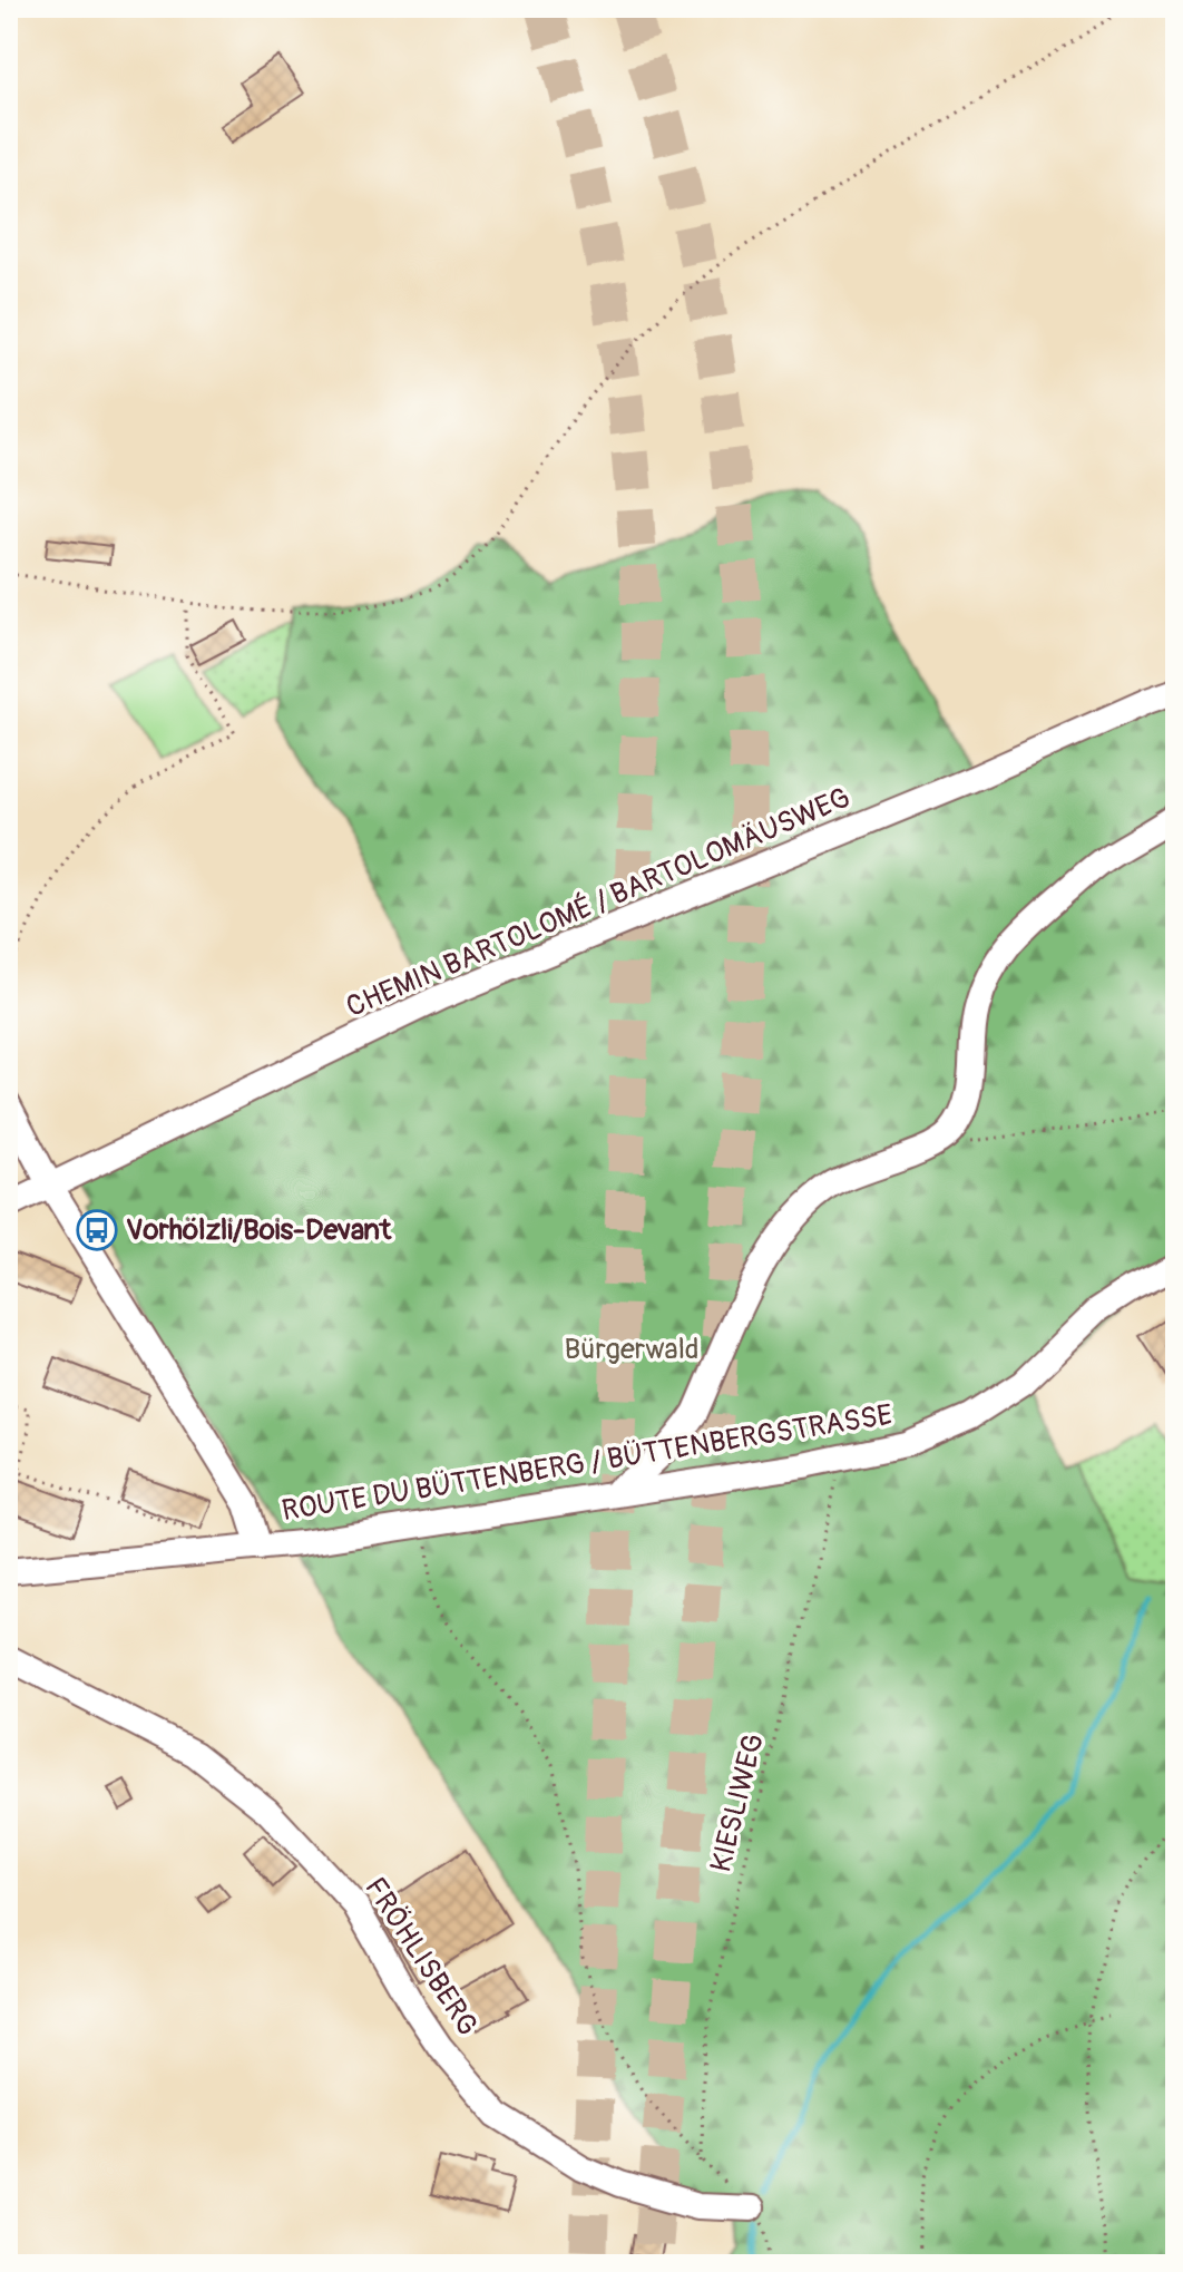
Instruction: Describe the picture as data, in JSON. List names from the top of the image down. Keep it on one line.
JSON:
{"streets":{"street":["CHEMIN BARTOLOMÉ / BARTOLOMÄUSWEG","ROUTE DU BÜTTENBERG / BÜTTENBERGSTRASSE","FRÖHLISBERG"],"path":["KIESLIWEG"]},"crossings":[["ROUTE DU BÜTTENBERG / BÜTTENBERGSTRASSE","KIESLIWEG"]],"parks":["Bürgerwald"],"places":{"bus stop":["Vorhölzli/Bois-Devant"]}}
